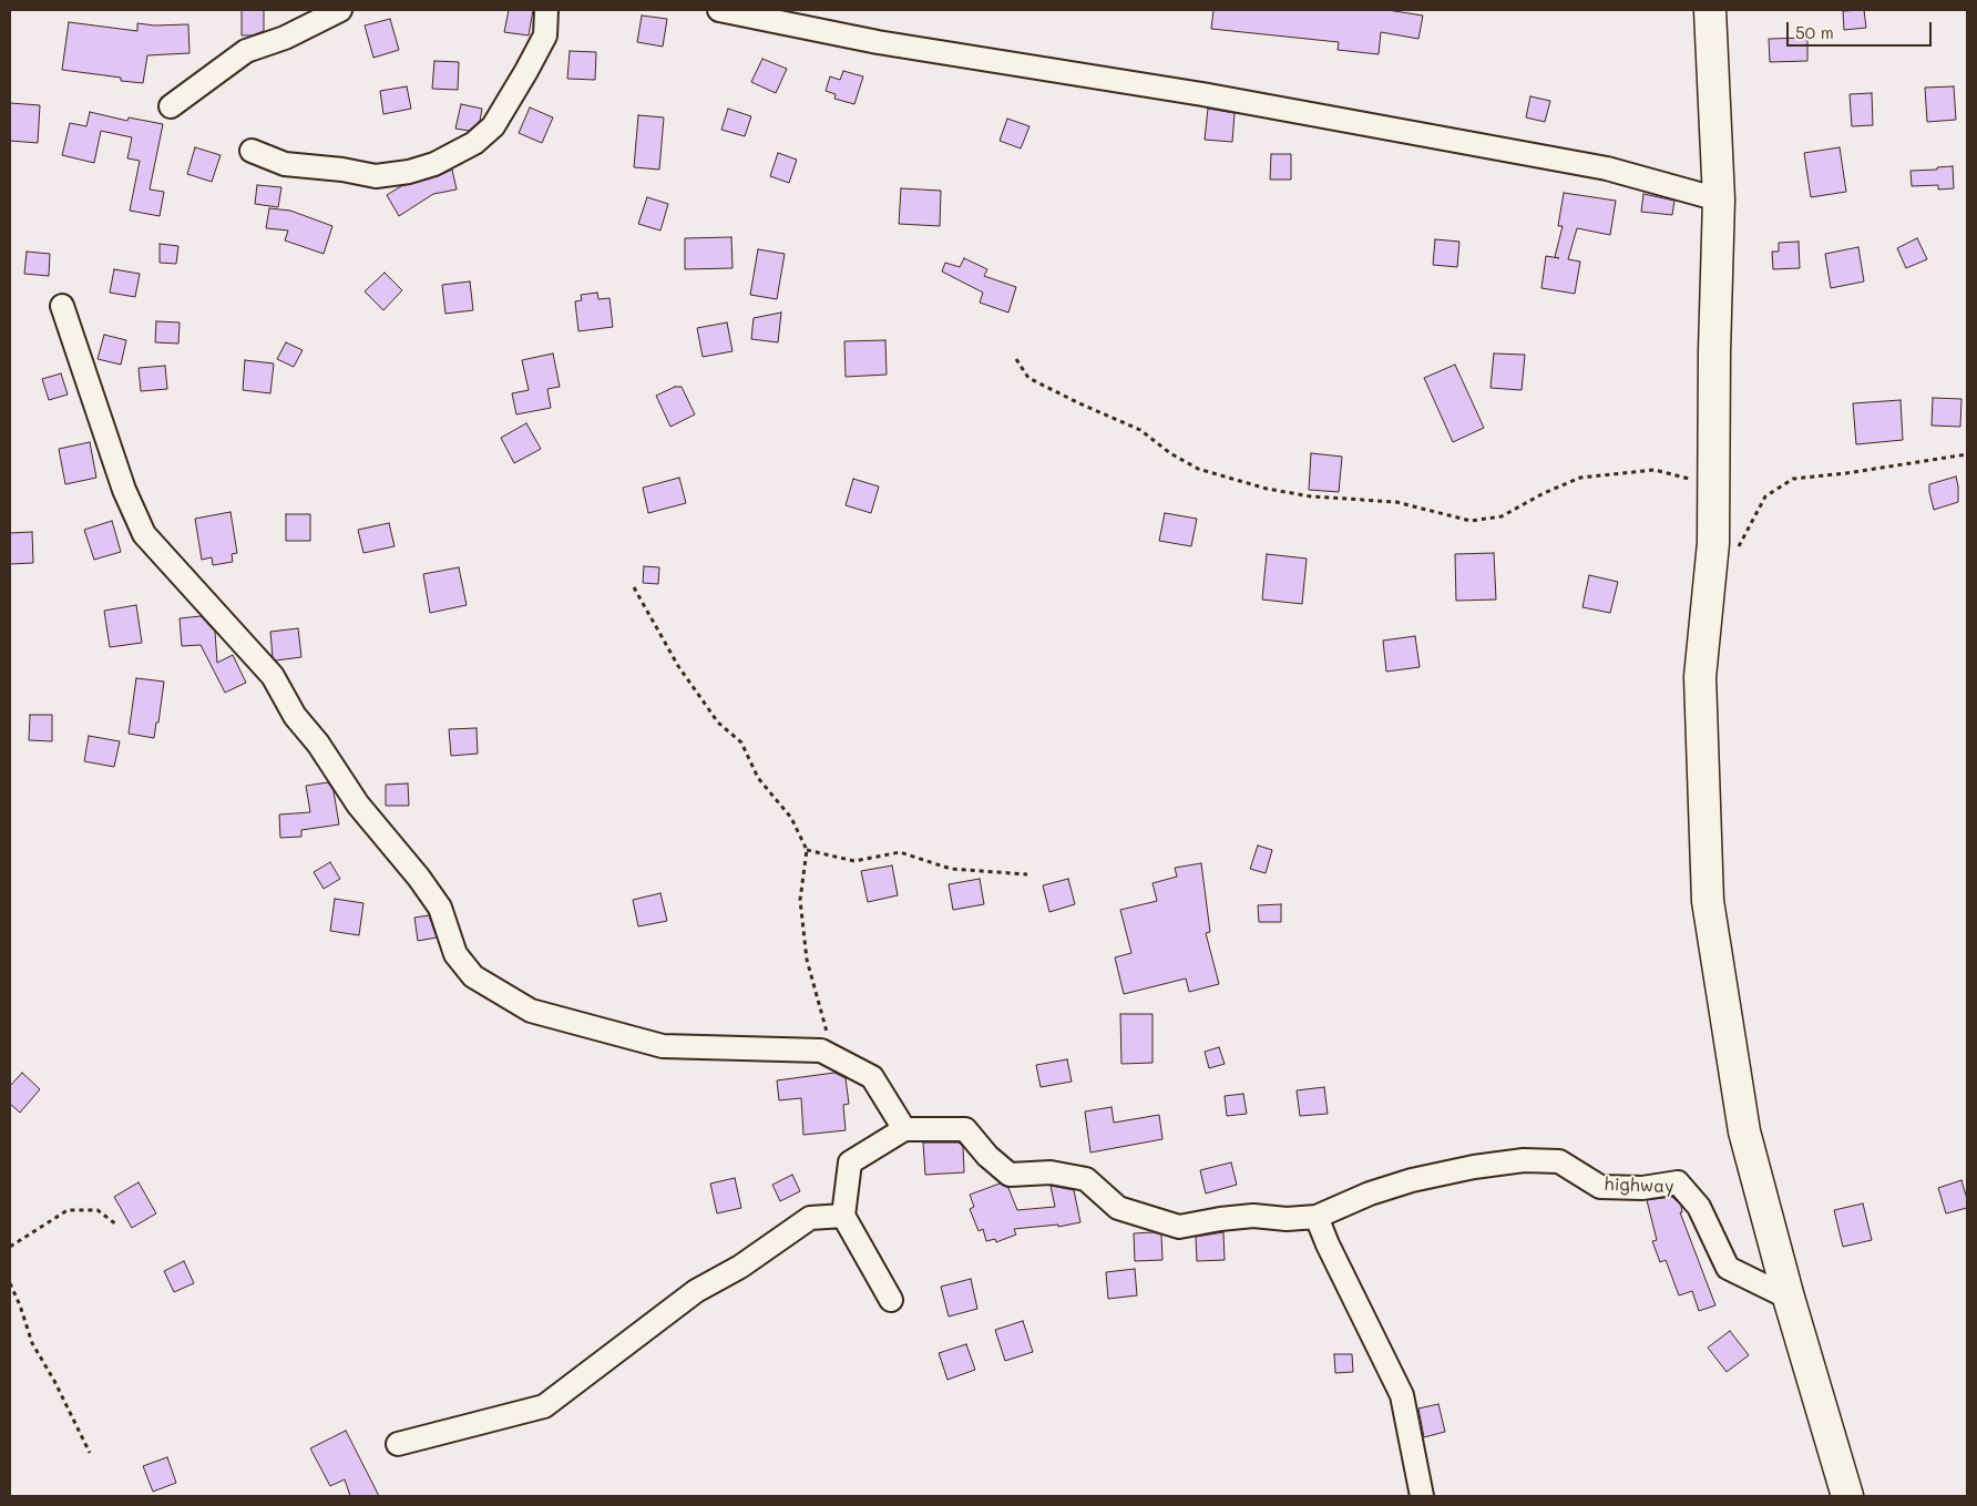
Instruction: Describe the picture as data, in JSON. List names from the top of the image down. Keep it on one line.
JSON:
{"streets":{"street":["highway"]},"scale_bar":"50 m"}
